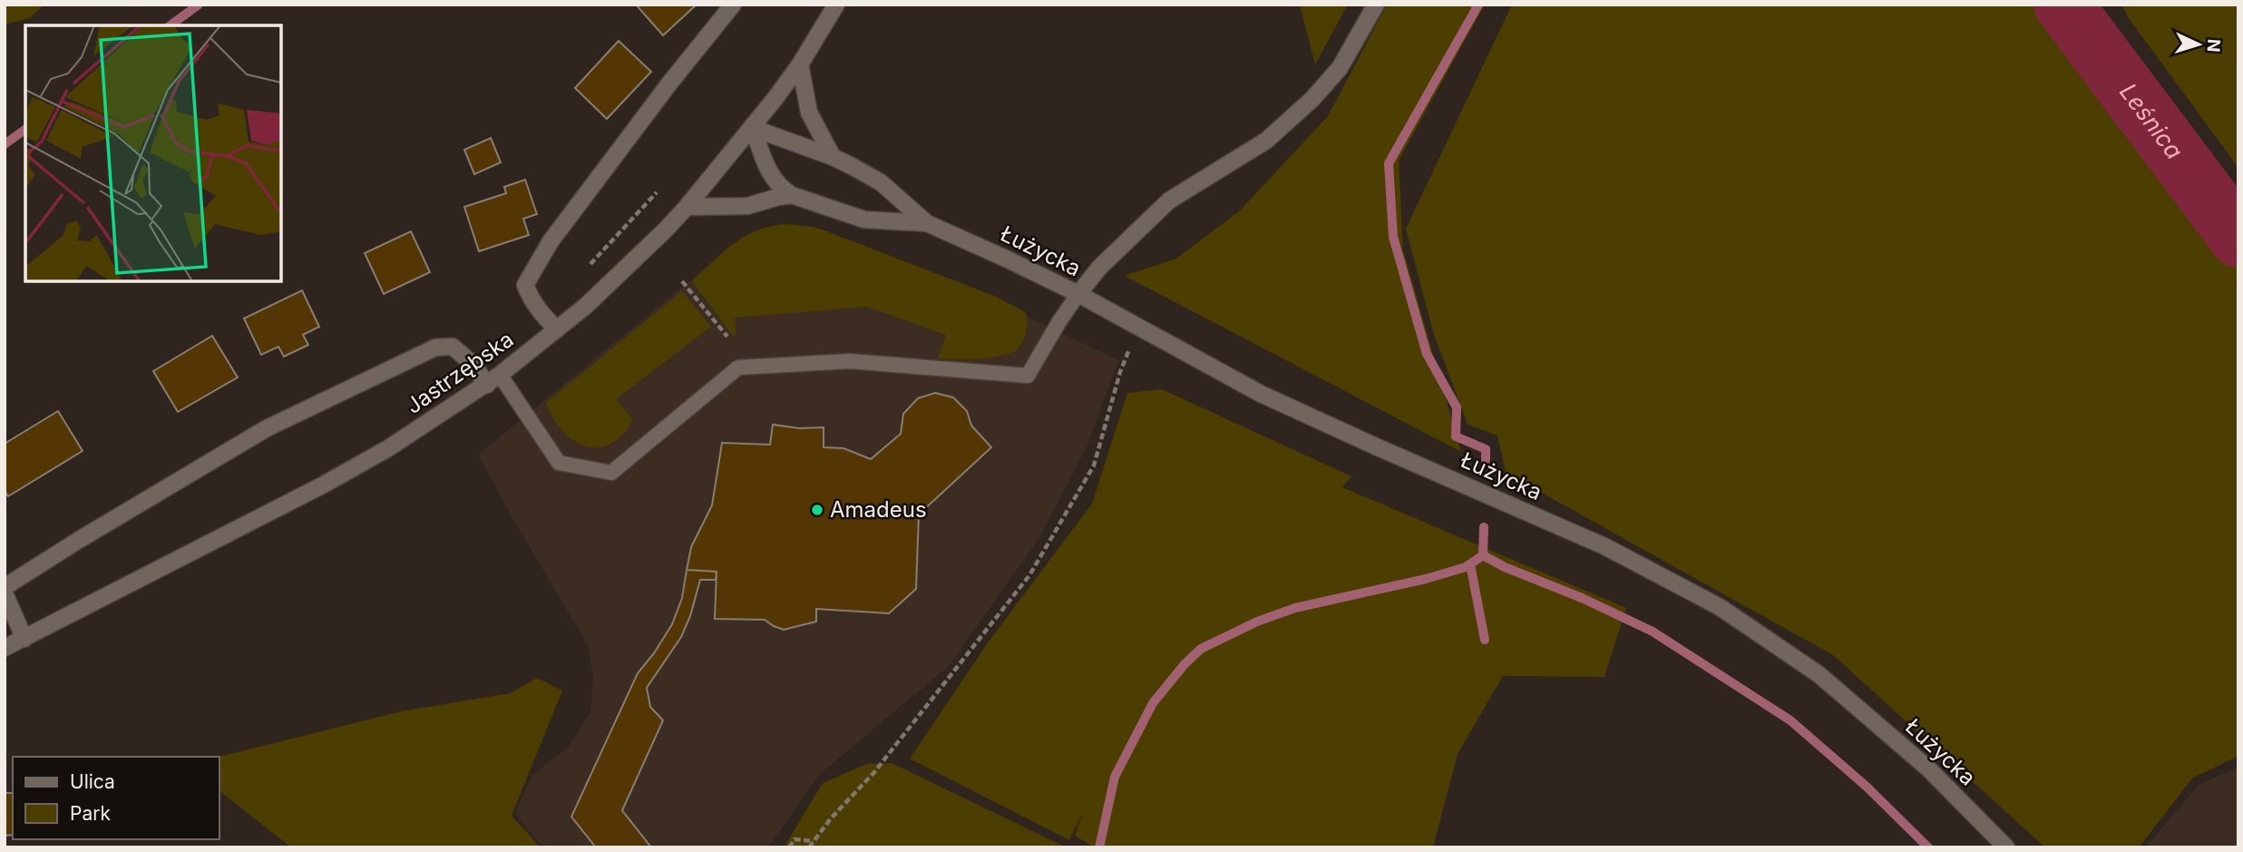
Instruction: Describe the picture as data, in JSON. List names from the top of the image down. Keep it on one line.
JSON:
{"streets":{"main road":["Łużycka","Jastrzębska"]},"crossings":[["Łużycka","Jastrzębska"]],"water":["Leśnica"],"places":["Amadeus"],"legend":["Ulica","Park"],"north":"right"}
